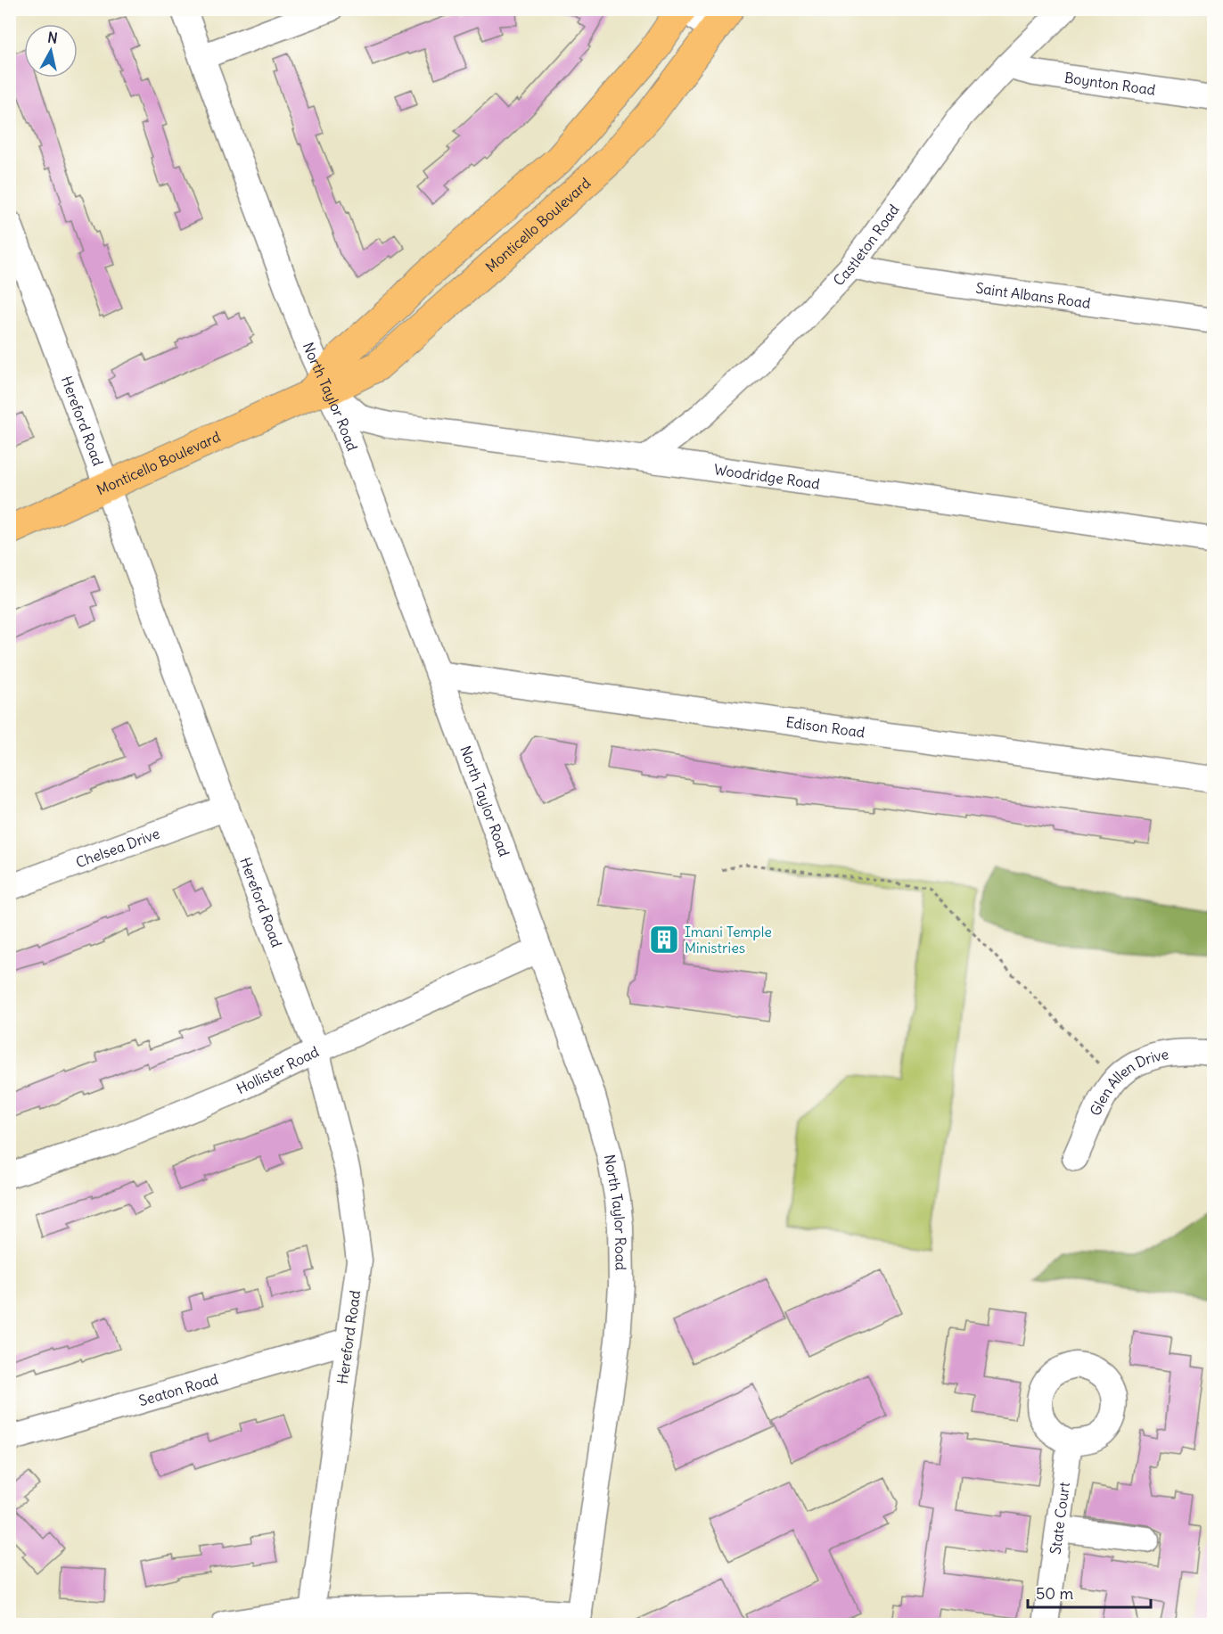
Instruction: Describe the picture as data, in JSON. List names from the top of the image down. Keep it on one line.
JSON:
{"streets":{"main road":["Monticello Boulevard"],"street":["Boynton Road","Castleton Road","Saint Albans Road","North Taylor Road","Hereford Road","Woodridge Road","Edison Road","Chelsea Drive","Hollister Road","Glen Allen Drive","Seaton Road","State Court"]},"crossings":[["Boynton Road","Castleton Road"],["Monticello Boulevard","North Taylor Road"],["Monticello Boulevard","Hereford Road"],["Monticello Boulevard","Woodridge Road"],["Castleton Road","Saint Albans Road"],["Castleton Road","Woodridge Road"],["North Taylor Road","Woodridge Road"],["North Taylor Road","Edison Road"],["North Taylor Road","Hollister Road"],["Hereford Road","Chelsea Drive"],["Hereford Road","Hollister Road"],["Hereford Road","Seaton Road"]],"places":{"building":["Imani Temple Ministries"]},"scale_bar":"50 m","north":"top"}
